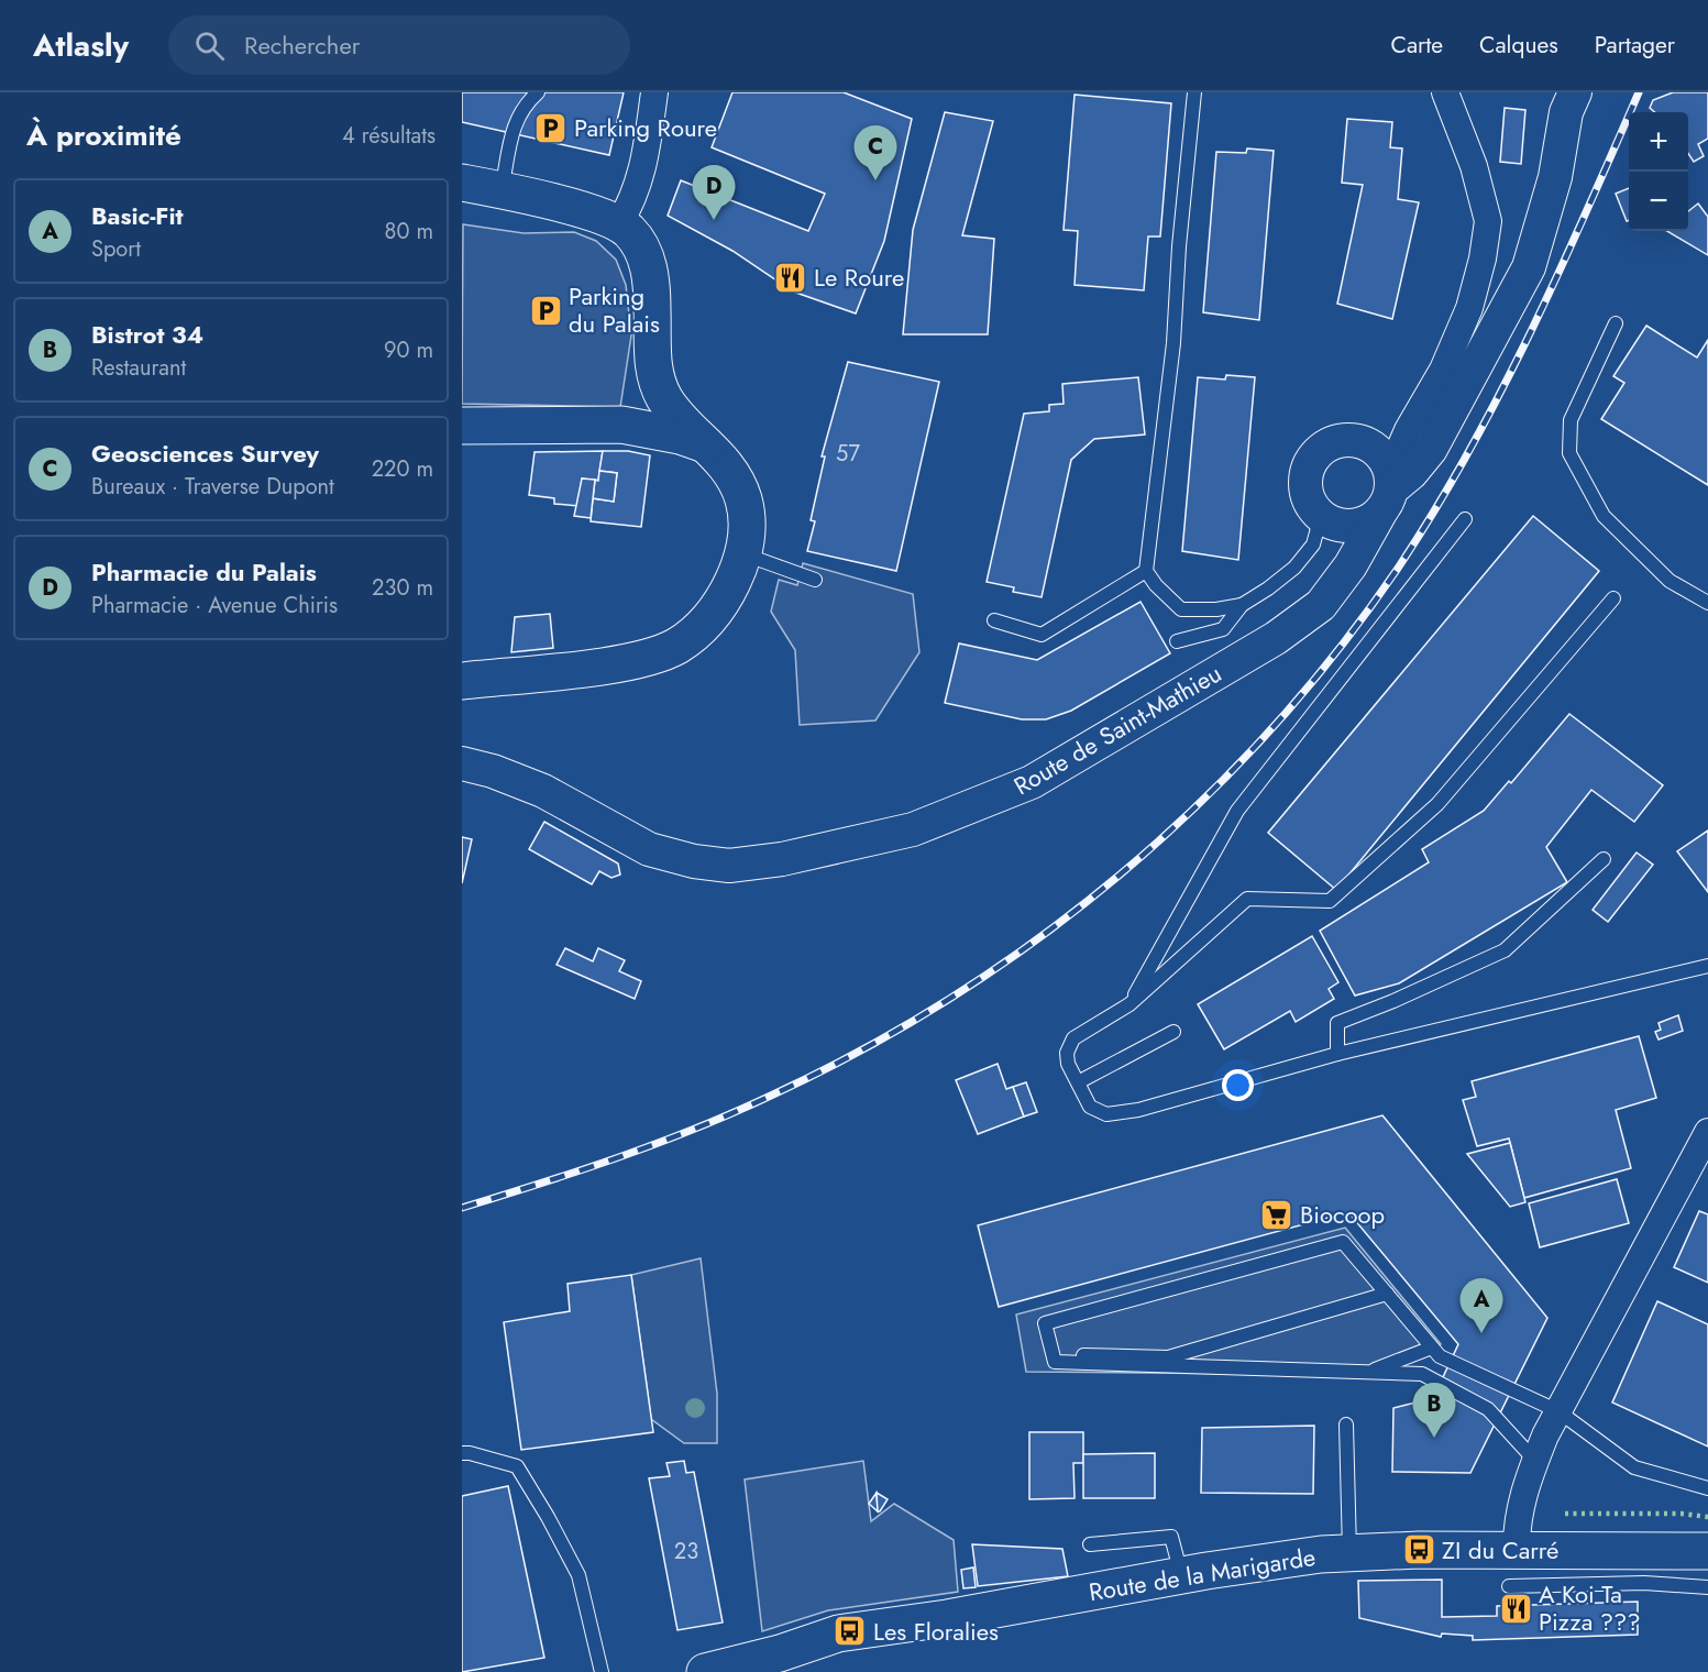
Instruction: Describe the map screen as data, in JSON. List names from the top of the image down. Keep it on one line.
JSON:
{"streets":{"main road":["Route de la Marigarde"],"street":["Route de Saint-Mathieu"]},"places":{"parking":["Parking Roure","Parking du Palais"],"restaurant":["Le Roure","A Koi Ta Pizza ???"],"supermarket":["Biocoop"],"bus stop":["ZI du Carré","Les Floralies"]},"house_numbers":["57","23"],"page":{"header":"Atlasly","search":"Rechercher","nav":["Carte","Calques","Partager"],"heading":["À proximité","4 résultats"],"map_buttons":["+","−"],"pins":["C","D","A","B"],"list":[{"mark":"A","name":"Basic-Fit","note":"Sport","value":"80 m"},{"mark":"B","name":"Bistrot 34","note":"Restaurant","value":"90 m"},{"mark":"C","name":"Geosciences Survey","note":"Bureaux · Traverse Dupont","value":"220 m"},{"mark":"D","name":"Pharmacie du Palais","note":"Pharmacie · Avenue Chiris","value":"230 m"}]}}
